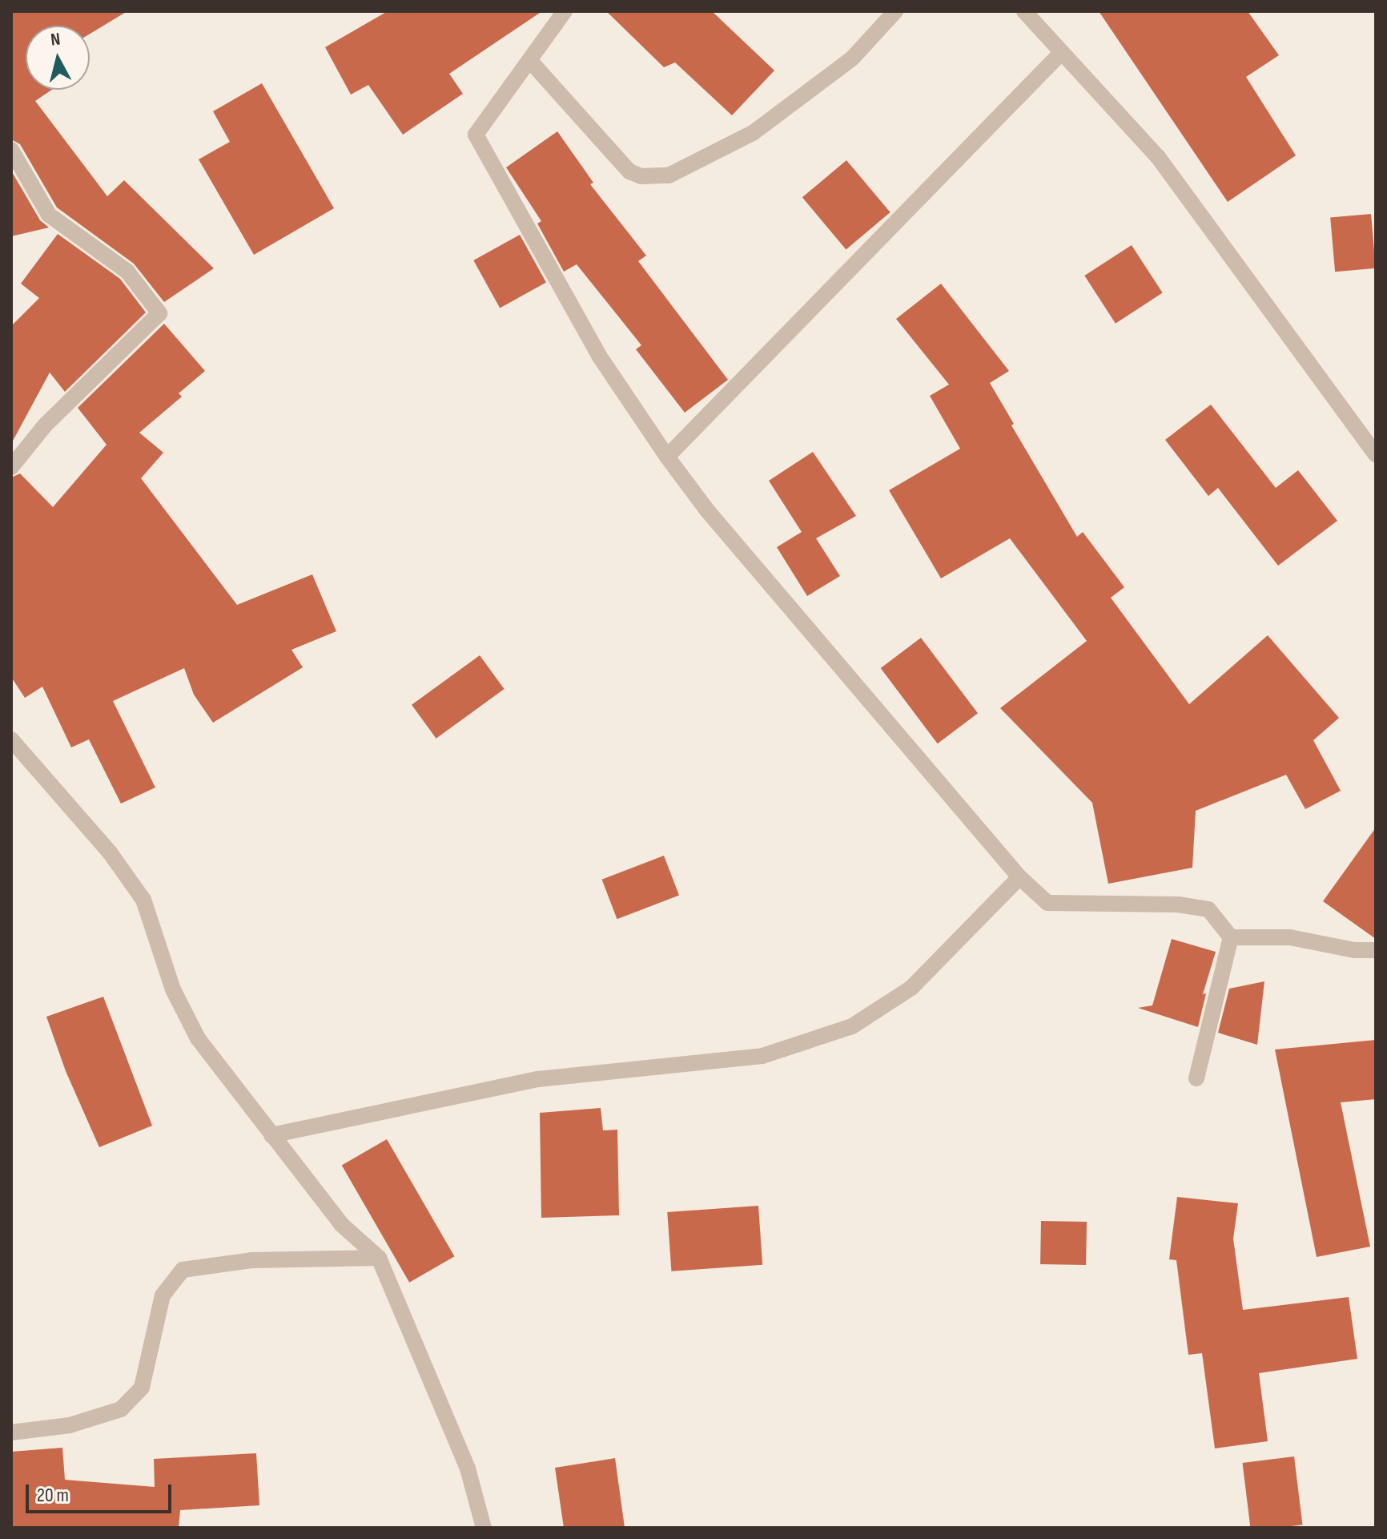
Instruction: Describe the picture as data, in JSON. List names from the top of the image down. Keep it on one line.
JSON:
{"scale_bar":"20 m","north":"top"}
